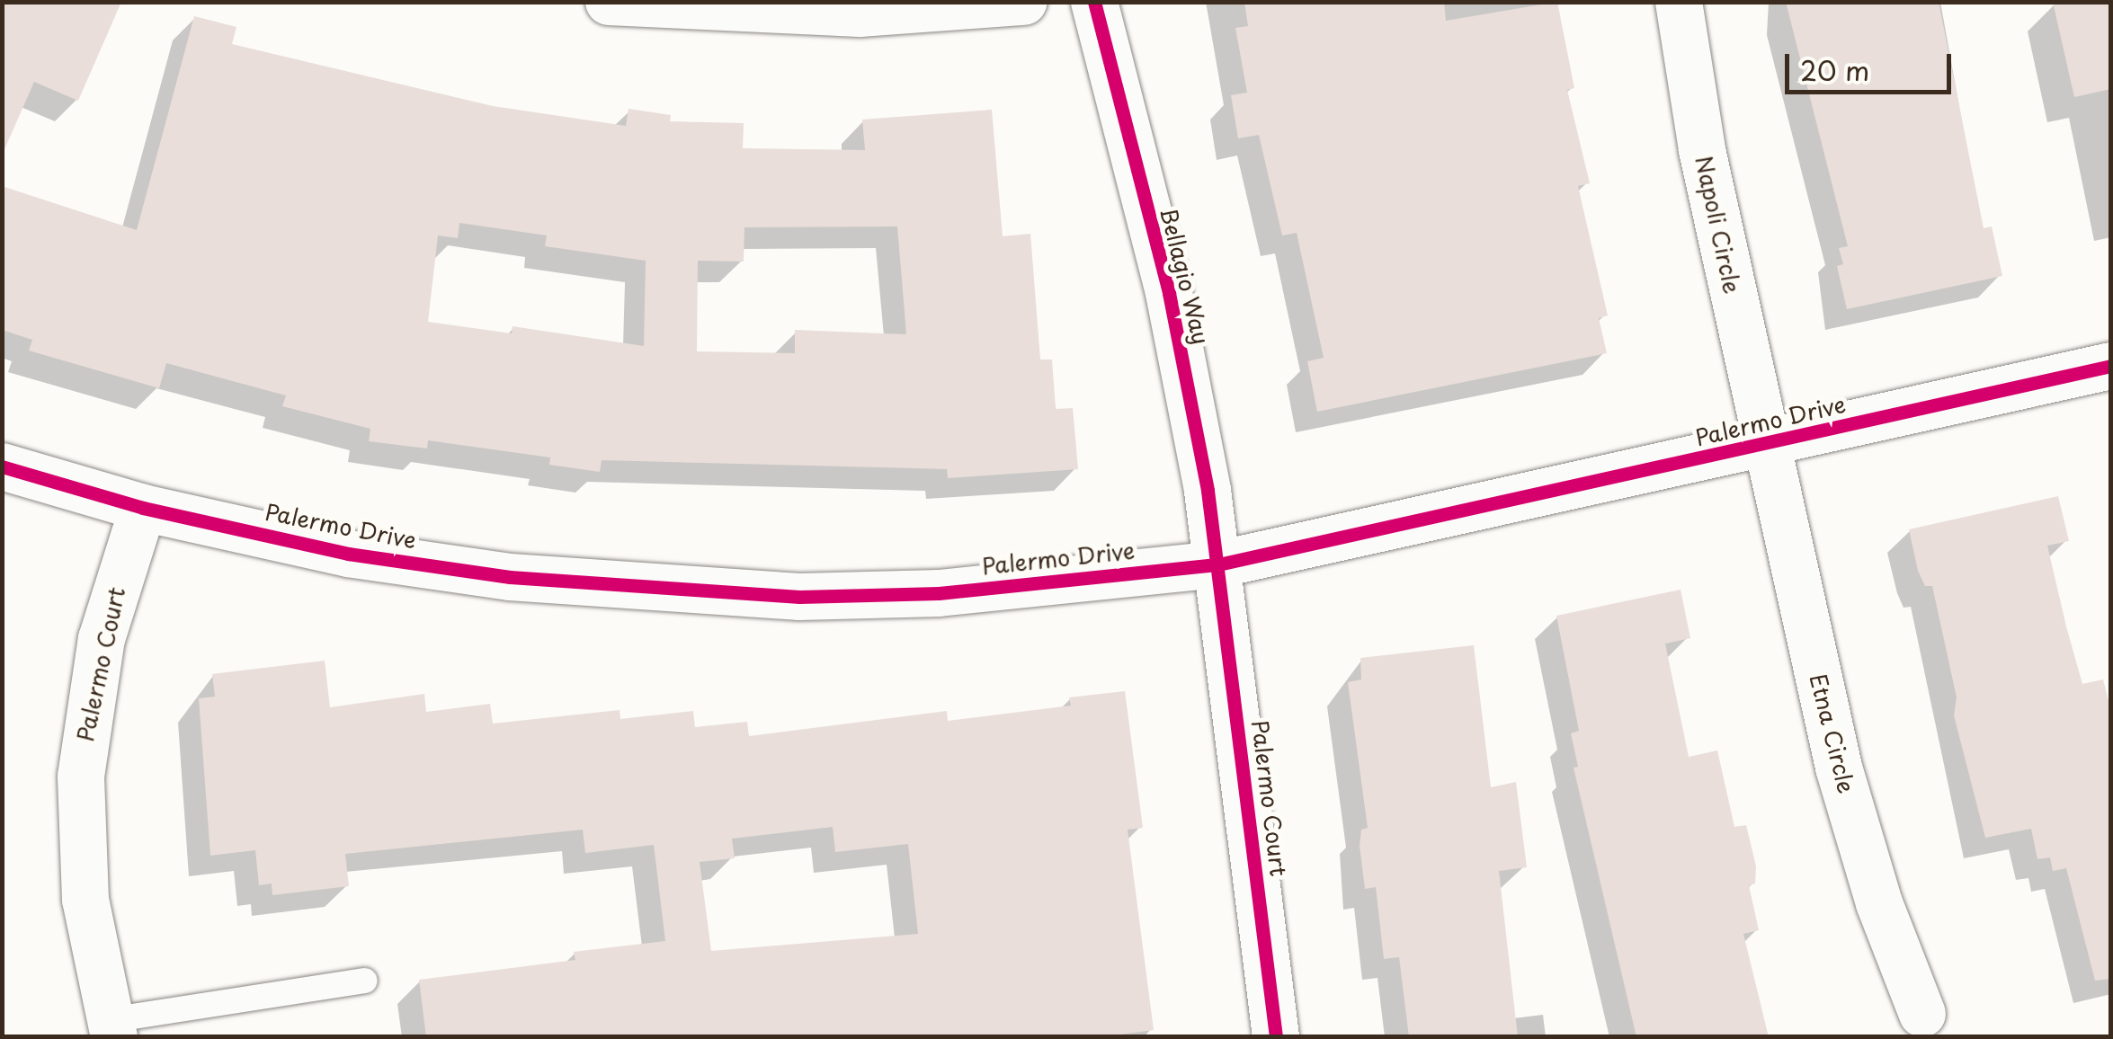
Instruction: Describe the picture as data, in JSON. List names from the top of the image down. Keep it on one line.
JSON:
{"streets":{"street":["Napoli Circle","Bellagio Way","Palermo Drive","Palermo Court","Etna Circle"]},"crossings":[["Napoli Circle","Palermo Drive"],["Napoli Circle","Etna Circle"],["Bellagio Way","Palermo Drive"],["Bellagio Way","Palermo Court"],["Palermo Drive","Palermo Court"],["Palermo Drive","Etna Circle"]],"scale_bar":"20 m"}
